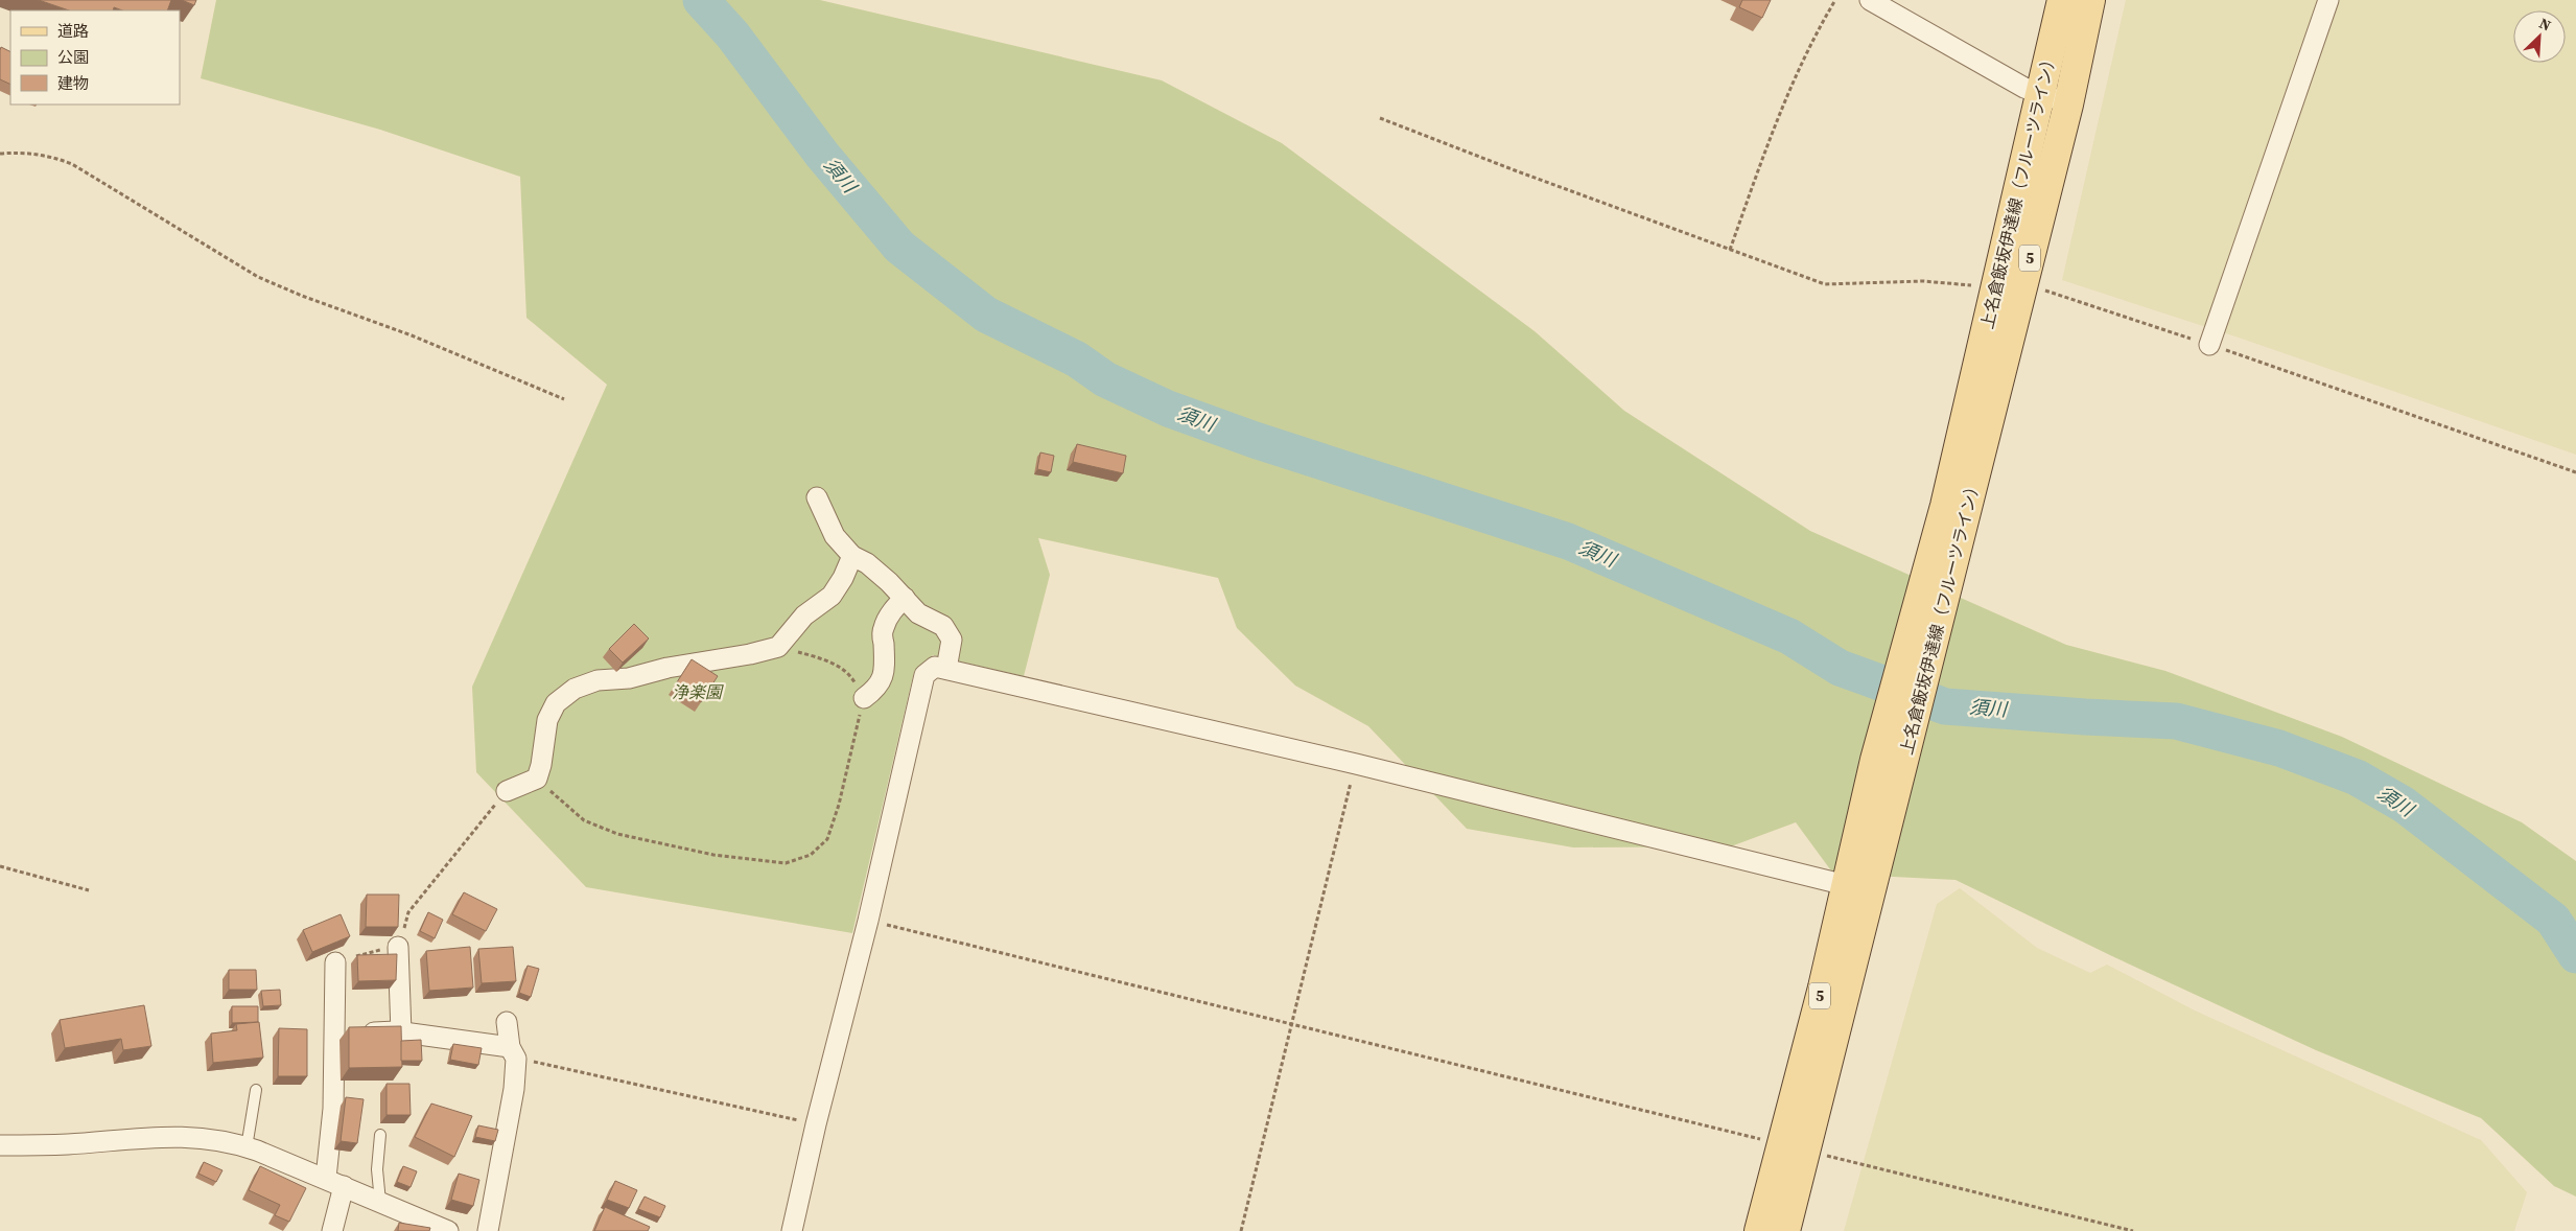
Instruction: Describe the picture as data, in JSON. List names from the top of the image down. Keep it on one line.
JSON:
{"streets":{"main road":["上名倉飯坂伊達線（フルーツライン）","5"]},"water":["須川"],"parks":["浄楽園"],"legend":["道路","公園","建物"],"north":"top right"}
